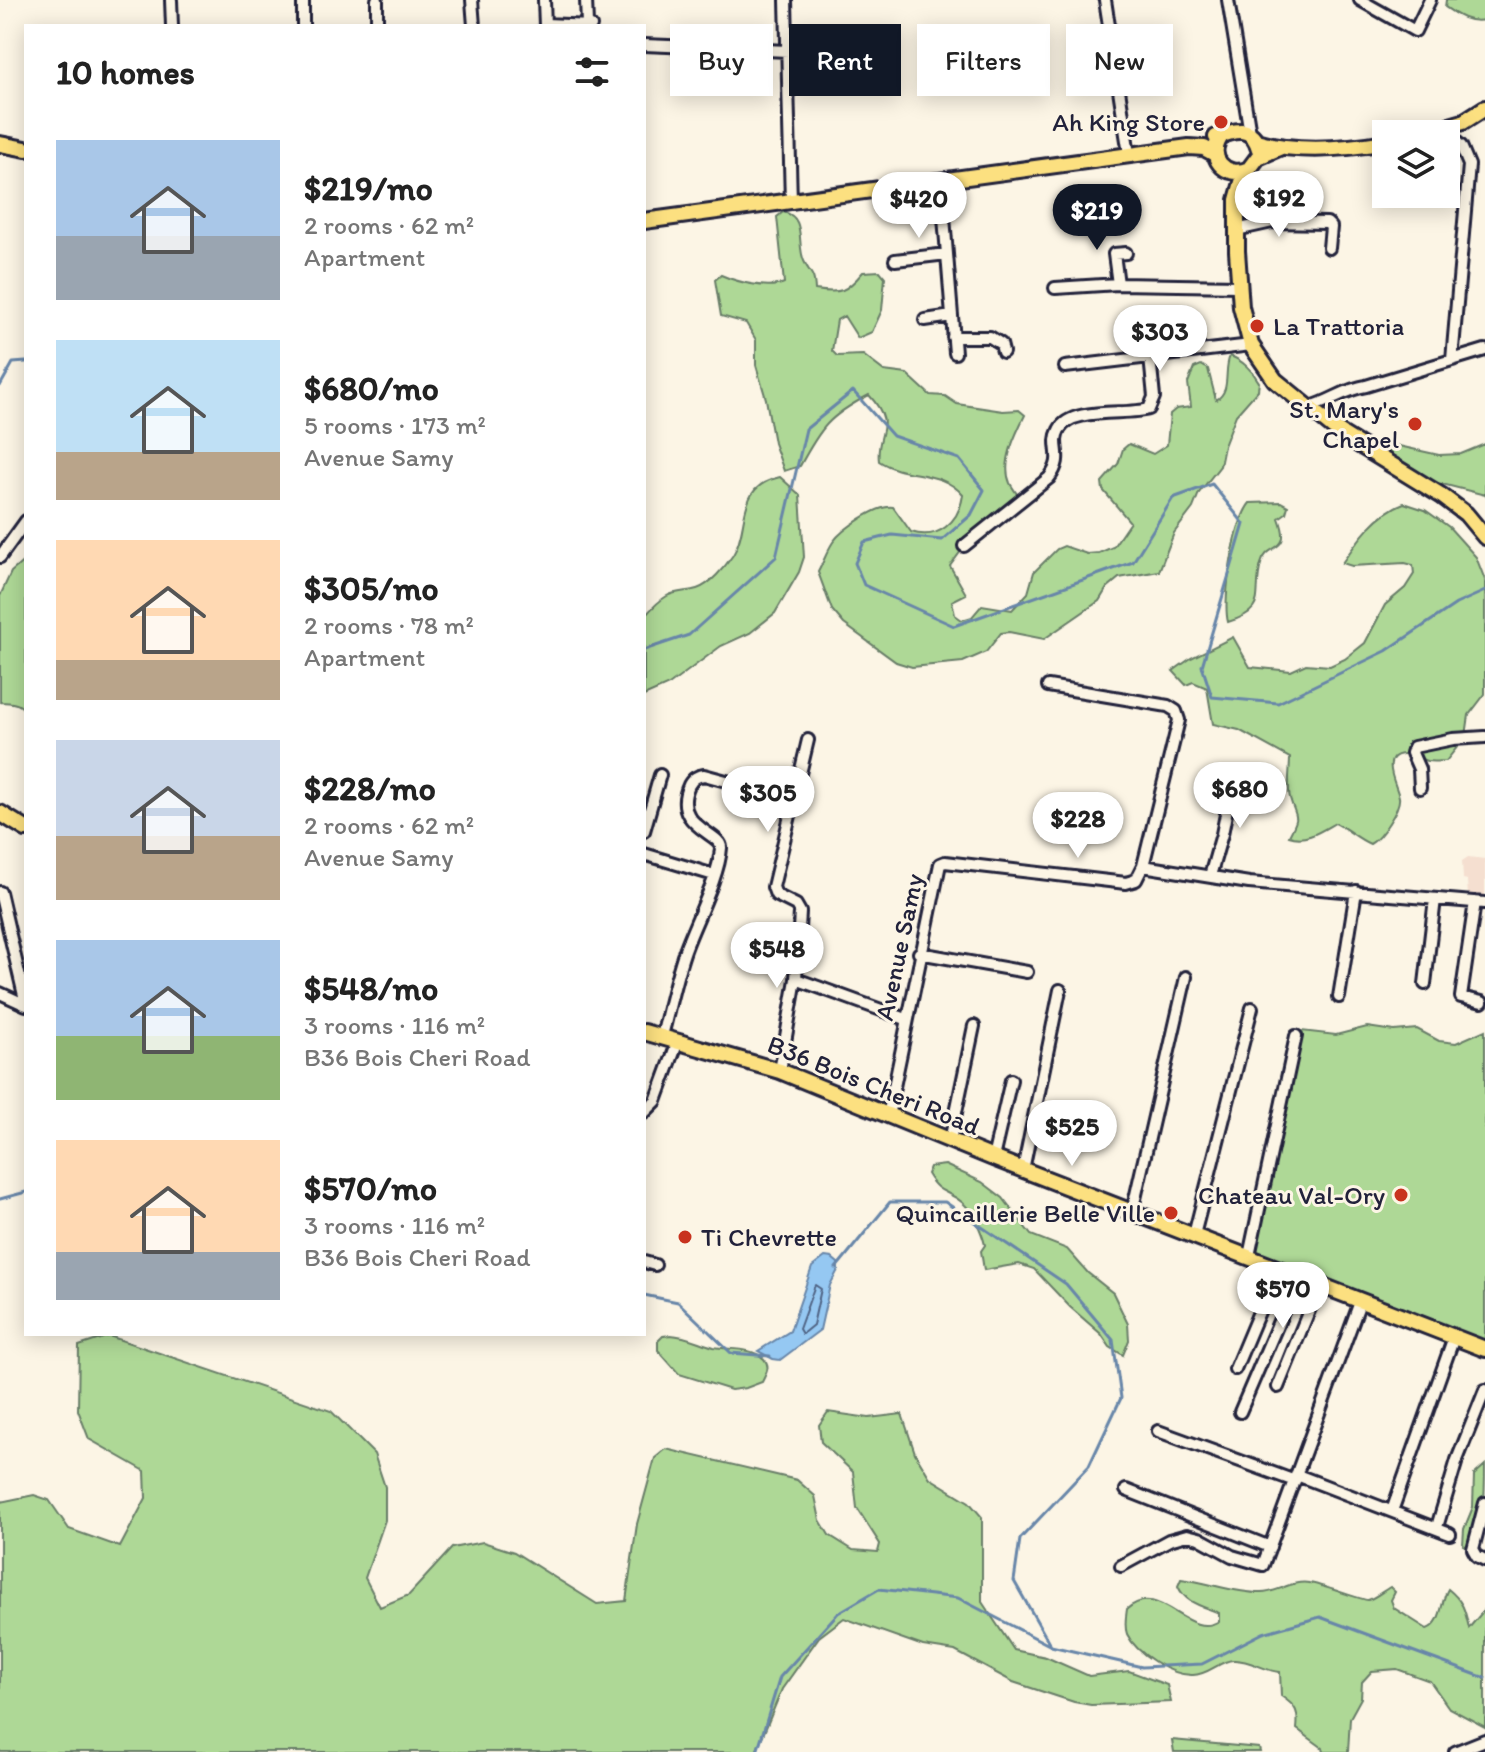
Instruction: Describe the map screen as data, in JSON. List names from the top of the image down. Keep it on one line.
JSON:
{"streets":{"main road":["B36 Bois Cheri Road"],"street":["Avenue Samy"]},"crossings":[["Avenue Samy","B36 Bois Cheri Road"]],"places":["Ah King Store","La Trattoria","St. Mary's Chapel","Chateau Val-Ory","Quincaillerie Belle Ville","Ti Chevrette"],"page":{"chip":["Buy","Rent","Filters","New"],"heading":"10 homes","list":[{"name":"$219/mo","note":"2 rooms · 62 m² · Apartment"},{"name":"$680/mo","note":"5 rooms · 173 m² · Avenue Samy"},{"name":"$305/mo","note":"2 rooms · 78 m² · Apartment"},{"name":"$228/mo","note":"2 rooms · 62 m² · Avenue Samy"},{"name":"$548/mo","note":"3 rooms · 116 m² · B36 Bois Cheri Road"},{"name":"$570/mo","note":"3 rooms · 116 m² · B36 Bois Cheri Road"}],"price":["$192","$420","$219","$303","$680","$305","$228","$548","$525","$570"]}}
